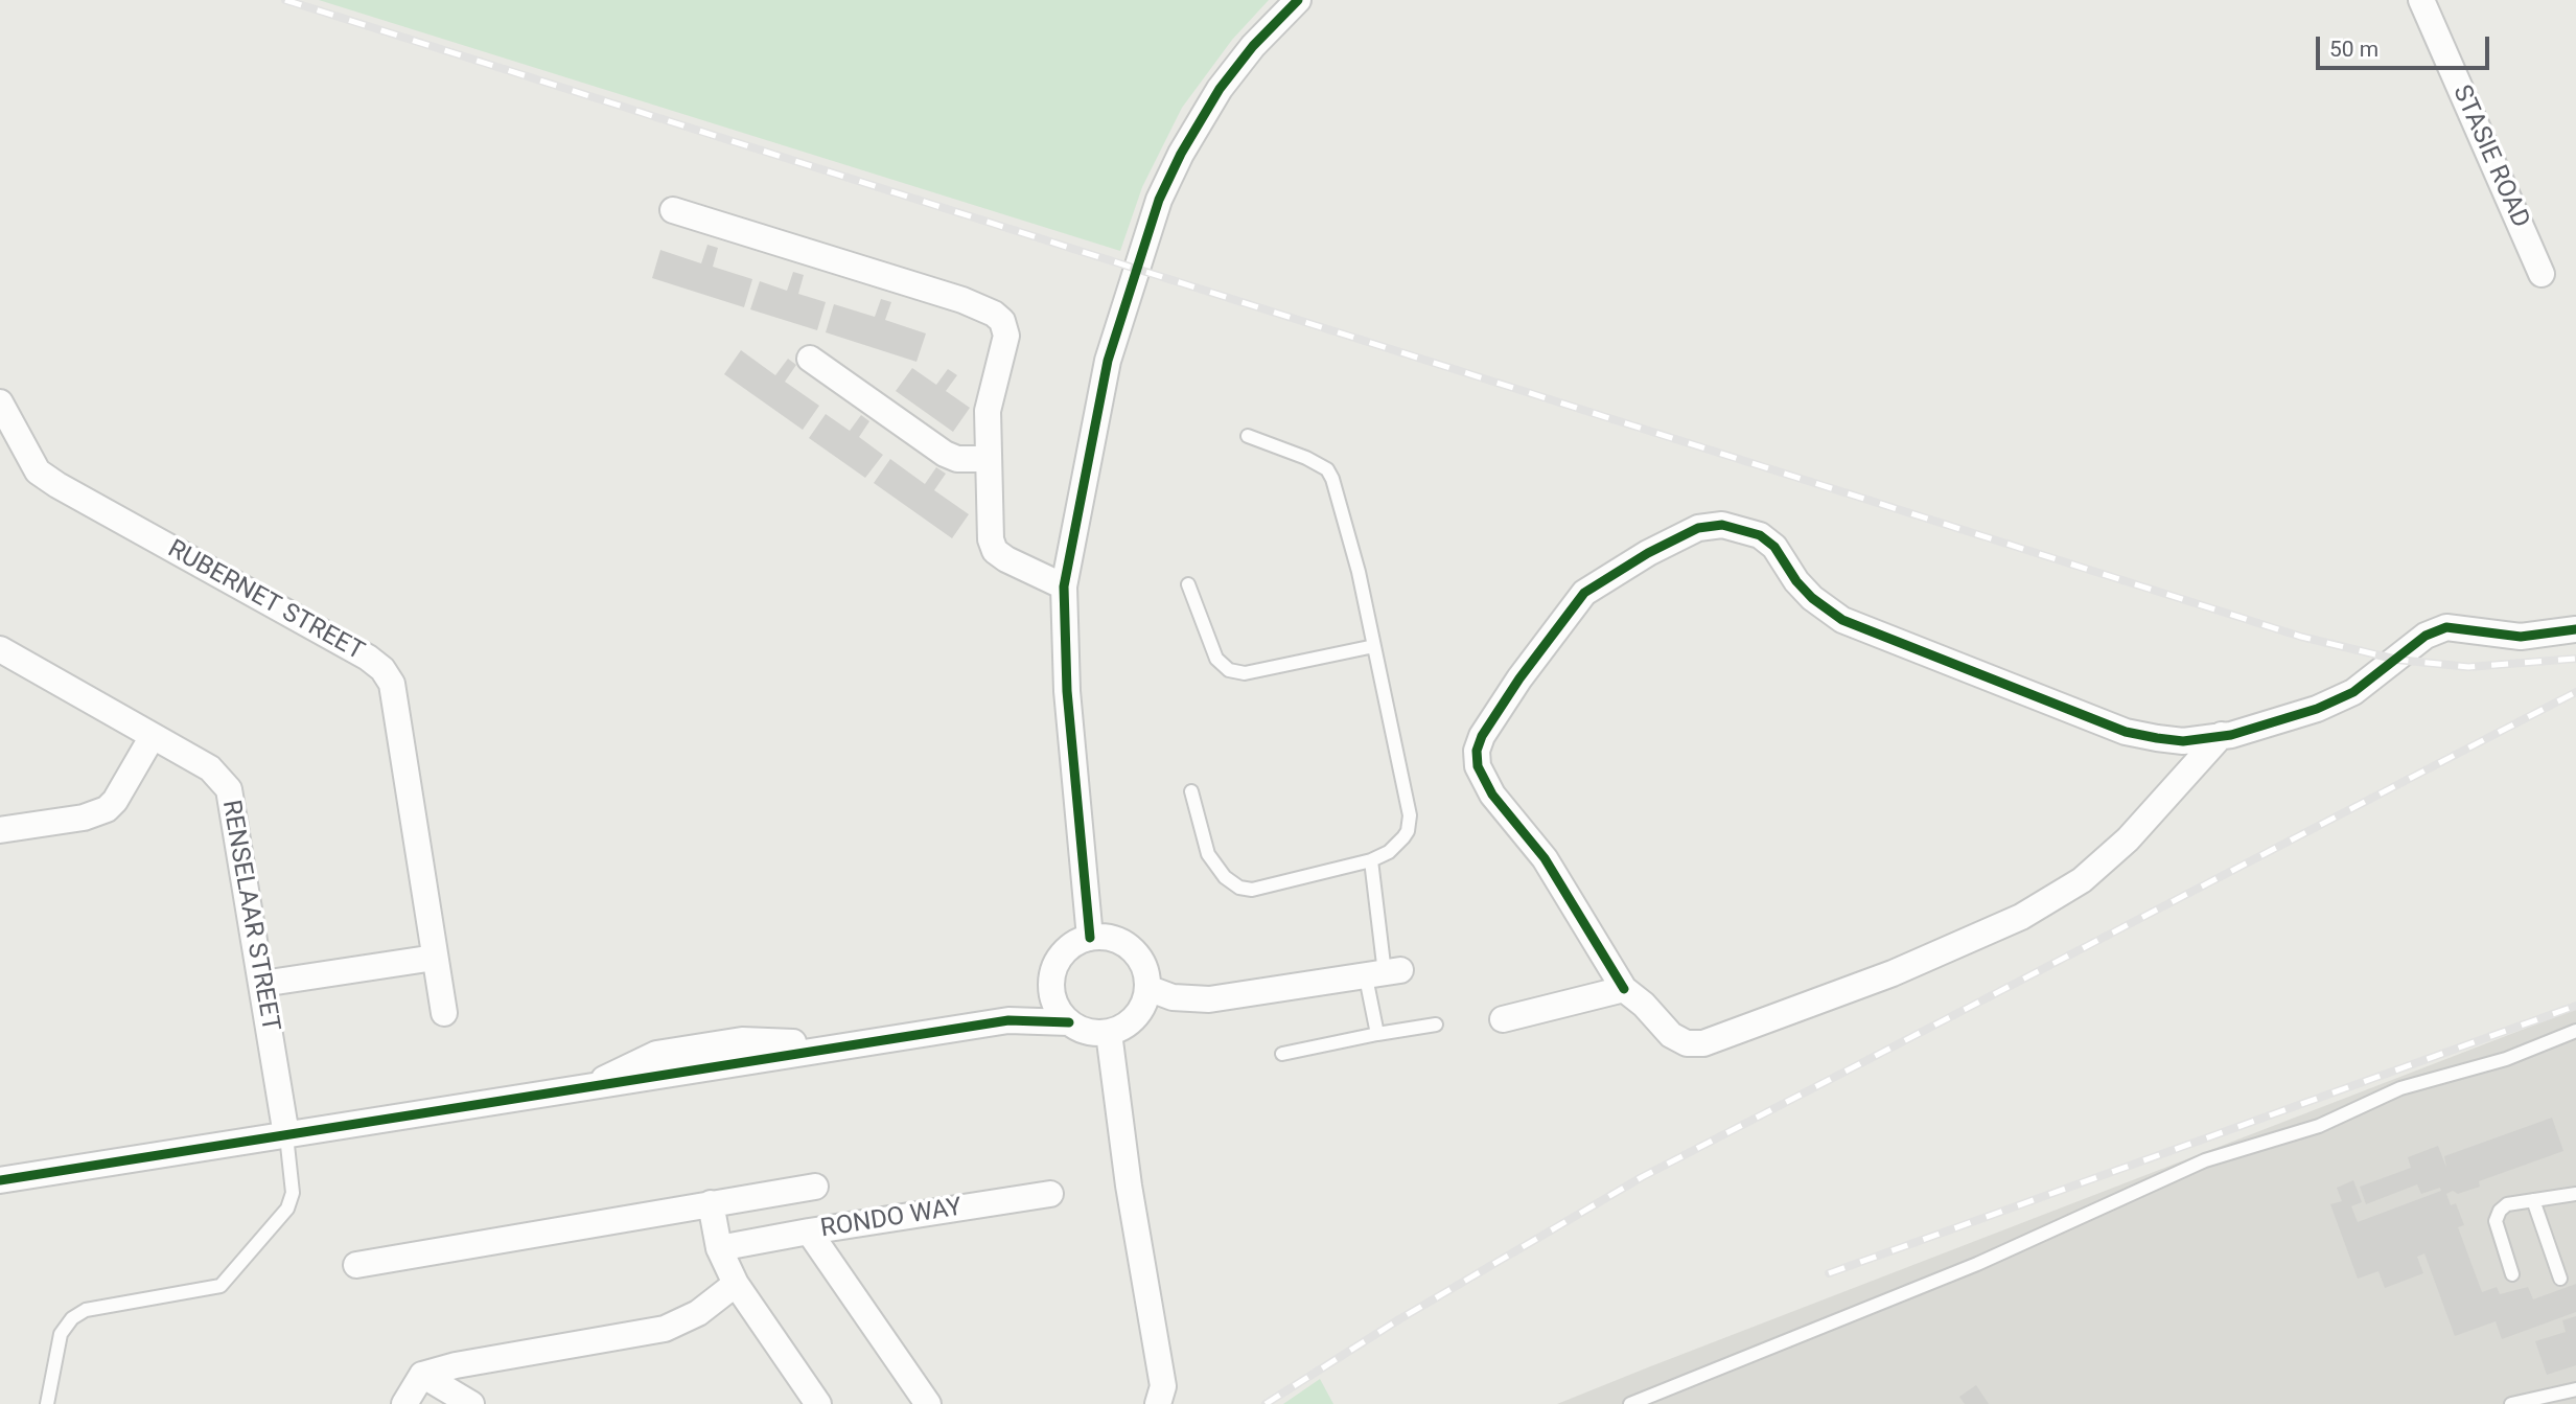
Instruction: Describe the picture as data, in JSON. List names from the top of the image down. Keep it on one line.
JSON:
{"streets":{"street":["STASIE ROAD","RUBERNET STREET","RENSELAAR STREET","RONDO WAY"]},"scale_bar":"50 m"}
